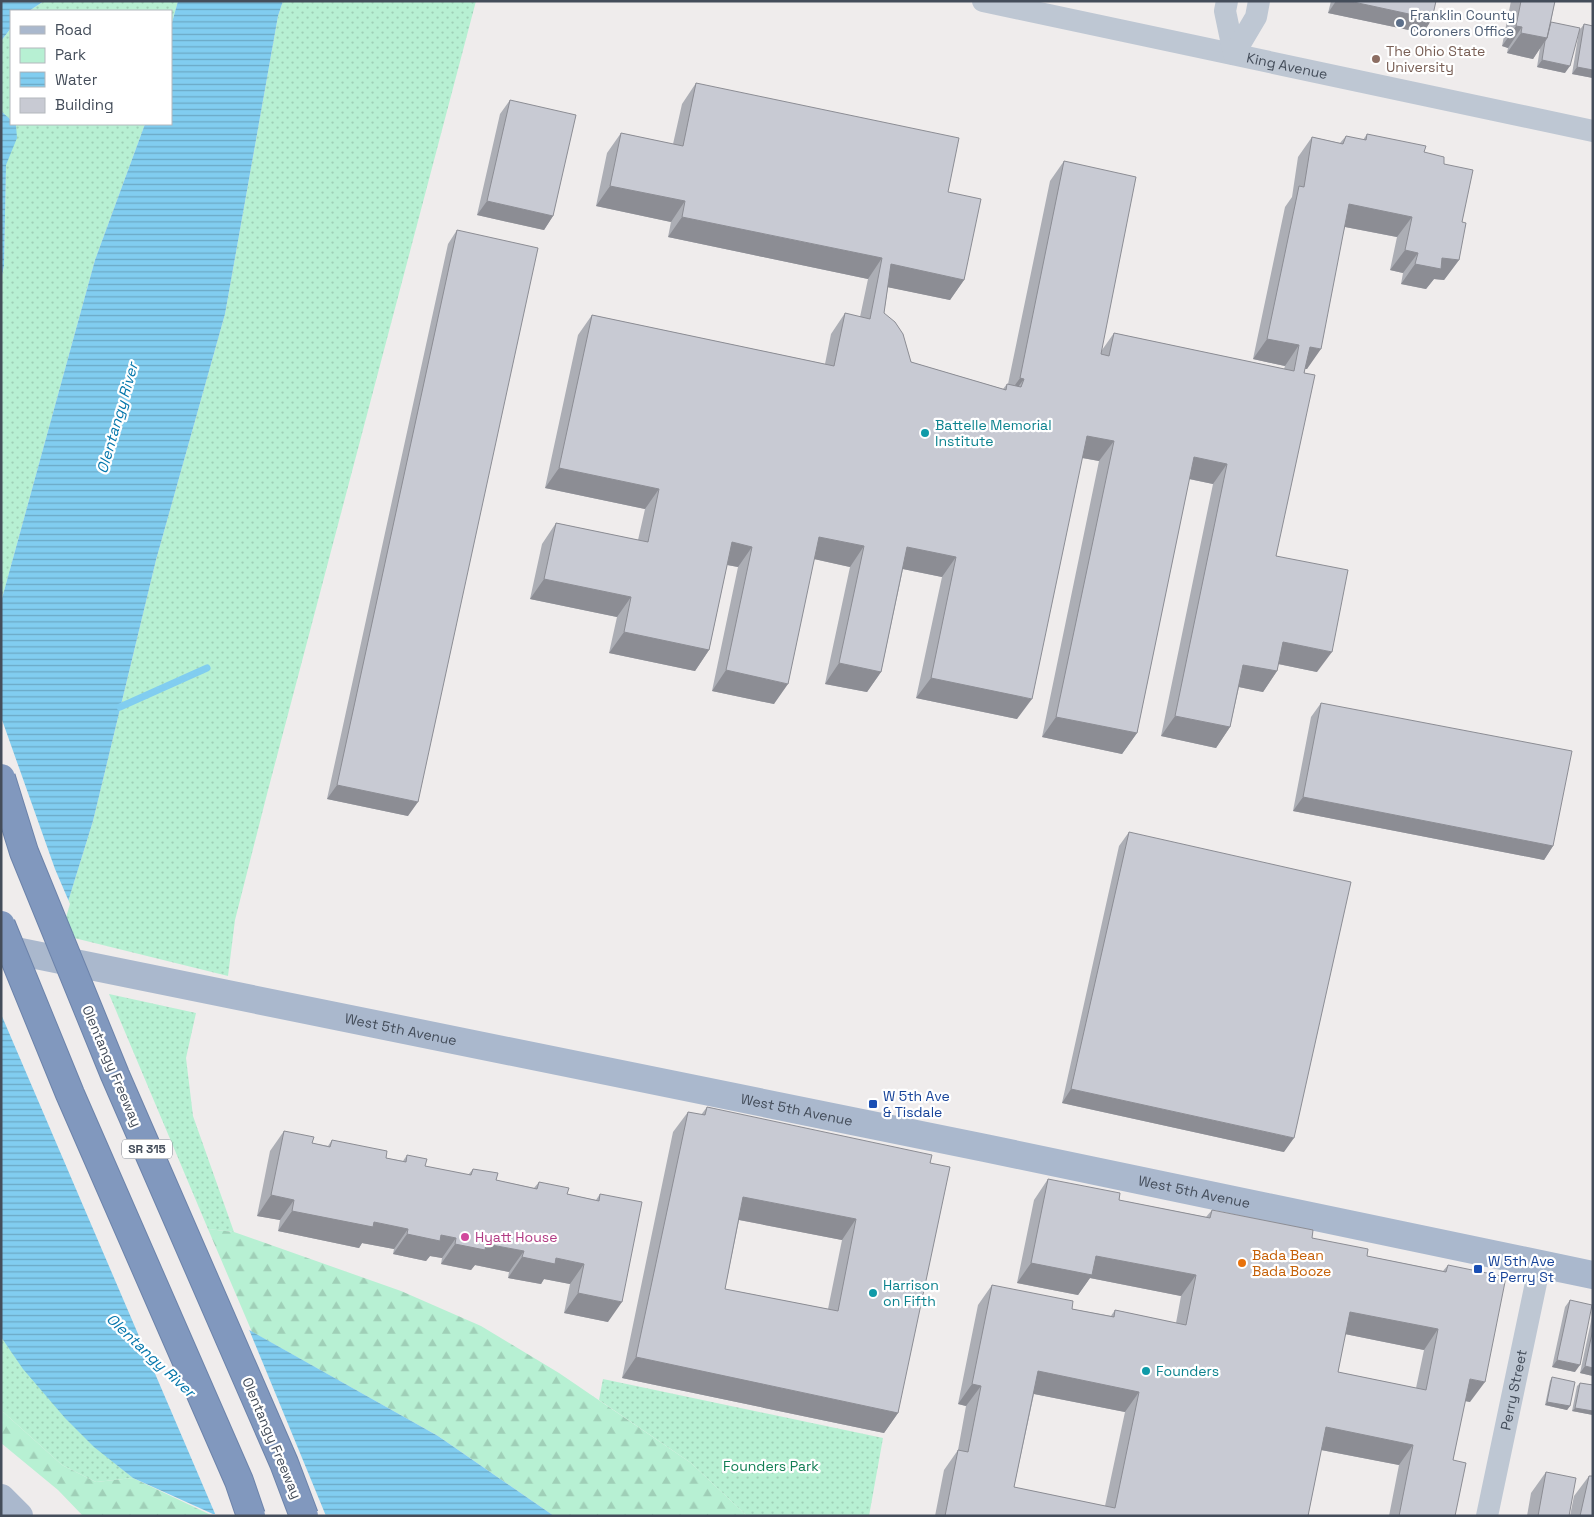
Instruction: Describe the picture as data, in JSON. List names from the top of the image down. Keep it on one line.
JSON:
{"streets":{"highway":["Olentangy Freeway","SR 315"],"main road":["West 5th Avenue"],"street":["King Avenue","Perry Street"]},"crossings":[["West 5th Avenue","Perry Street"]],"water":["Olentangy River"],"parks":["Founders Park"],"places":{"other":["Franklin County Coroners Office","The Ohio State University","Battelle Memorial Institute","Hyatt House","Bada Bean Bada Booze","Harrison on Fifth","Founders"],"transit":["W 5th Ave & Tisdale","W 5th Ave & Perry St"]},"legend":["Road","Park","Water","Building"]}
